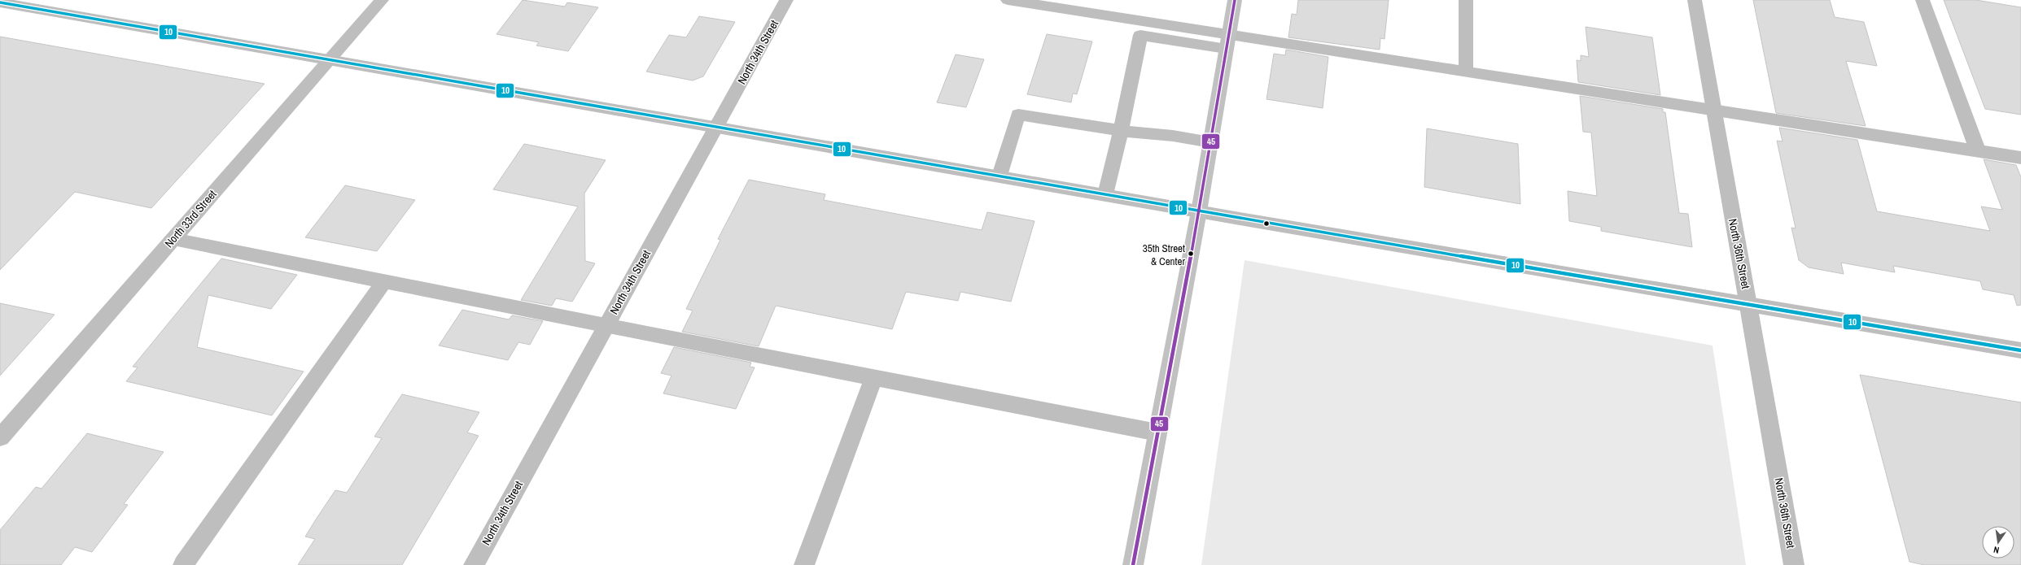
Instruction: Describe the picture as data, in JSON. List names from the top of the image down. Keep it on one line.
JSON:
{"streets":{"street":["North 34th Street","North 33rd Street","North 36th Street"]},"places":["35th Street & Center"],"lines":["transit line 45","transit line 10"],"north":"bottom"}
